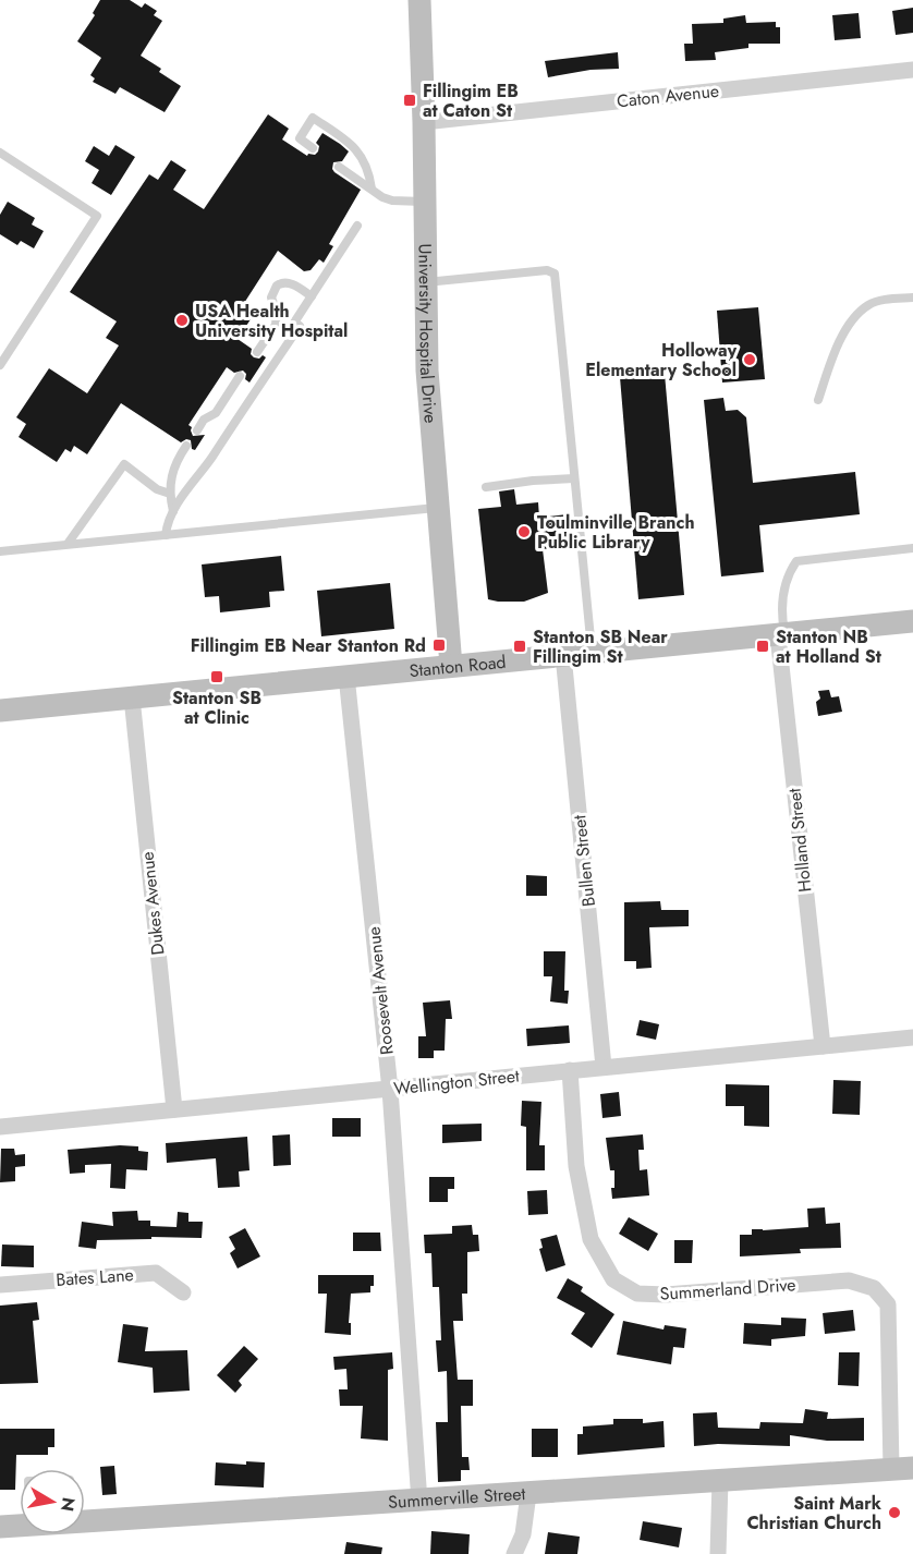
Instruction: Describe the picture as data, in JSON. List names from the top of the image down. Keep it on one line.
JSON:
{"streets":{"street":["Caton Avenue","University Hospital Drive","Stanton Road","Holland Street","Bullen Street","Dukes Avenue","Roosevelt Avenue","Wellington Street","Bates Lane","Summerland Drive","Summerville Street"]},"crossings":[["Caton Avenue","University Hospital Drive"],["University Hospital Drive","Stanton Road"],["Stanton Road","Holland Street"],["Stanton Road","Bullen Street"],["Stanton Road","Dukes Avenue"],["Stanton Road","Roosevelt Avenue"],["Holland Street","Wellington Street"],["Bullen Street","Wellington Street"],["Dukes Avenue","Wellington Street"],["Roosevelt Avenue","Wellington Street"],["Roosevelt Avenue","Summerville Street"],["Wellington Street","Summerland Drive"],["Summerland Drive","Summerville Street"]],"places":{"transit":["Fillingim EB at Caton St","Fillingim EB Near Stanton Rd","Stanton SB Near Fillingim St","Stanton NB at Holland St","Stanton SB at Clinic"],"other":["USA Health University Hospital","Holloway Elementary School","Toulminville Branch Public Library","Saint Mark Christian Church"]},"north":"right"}
